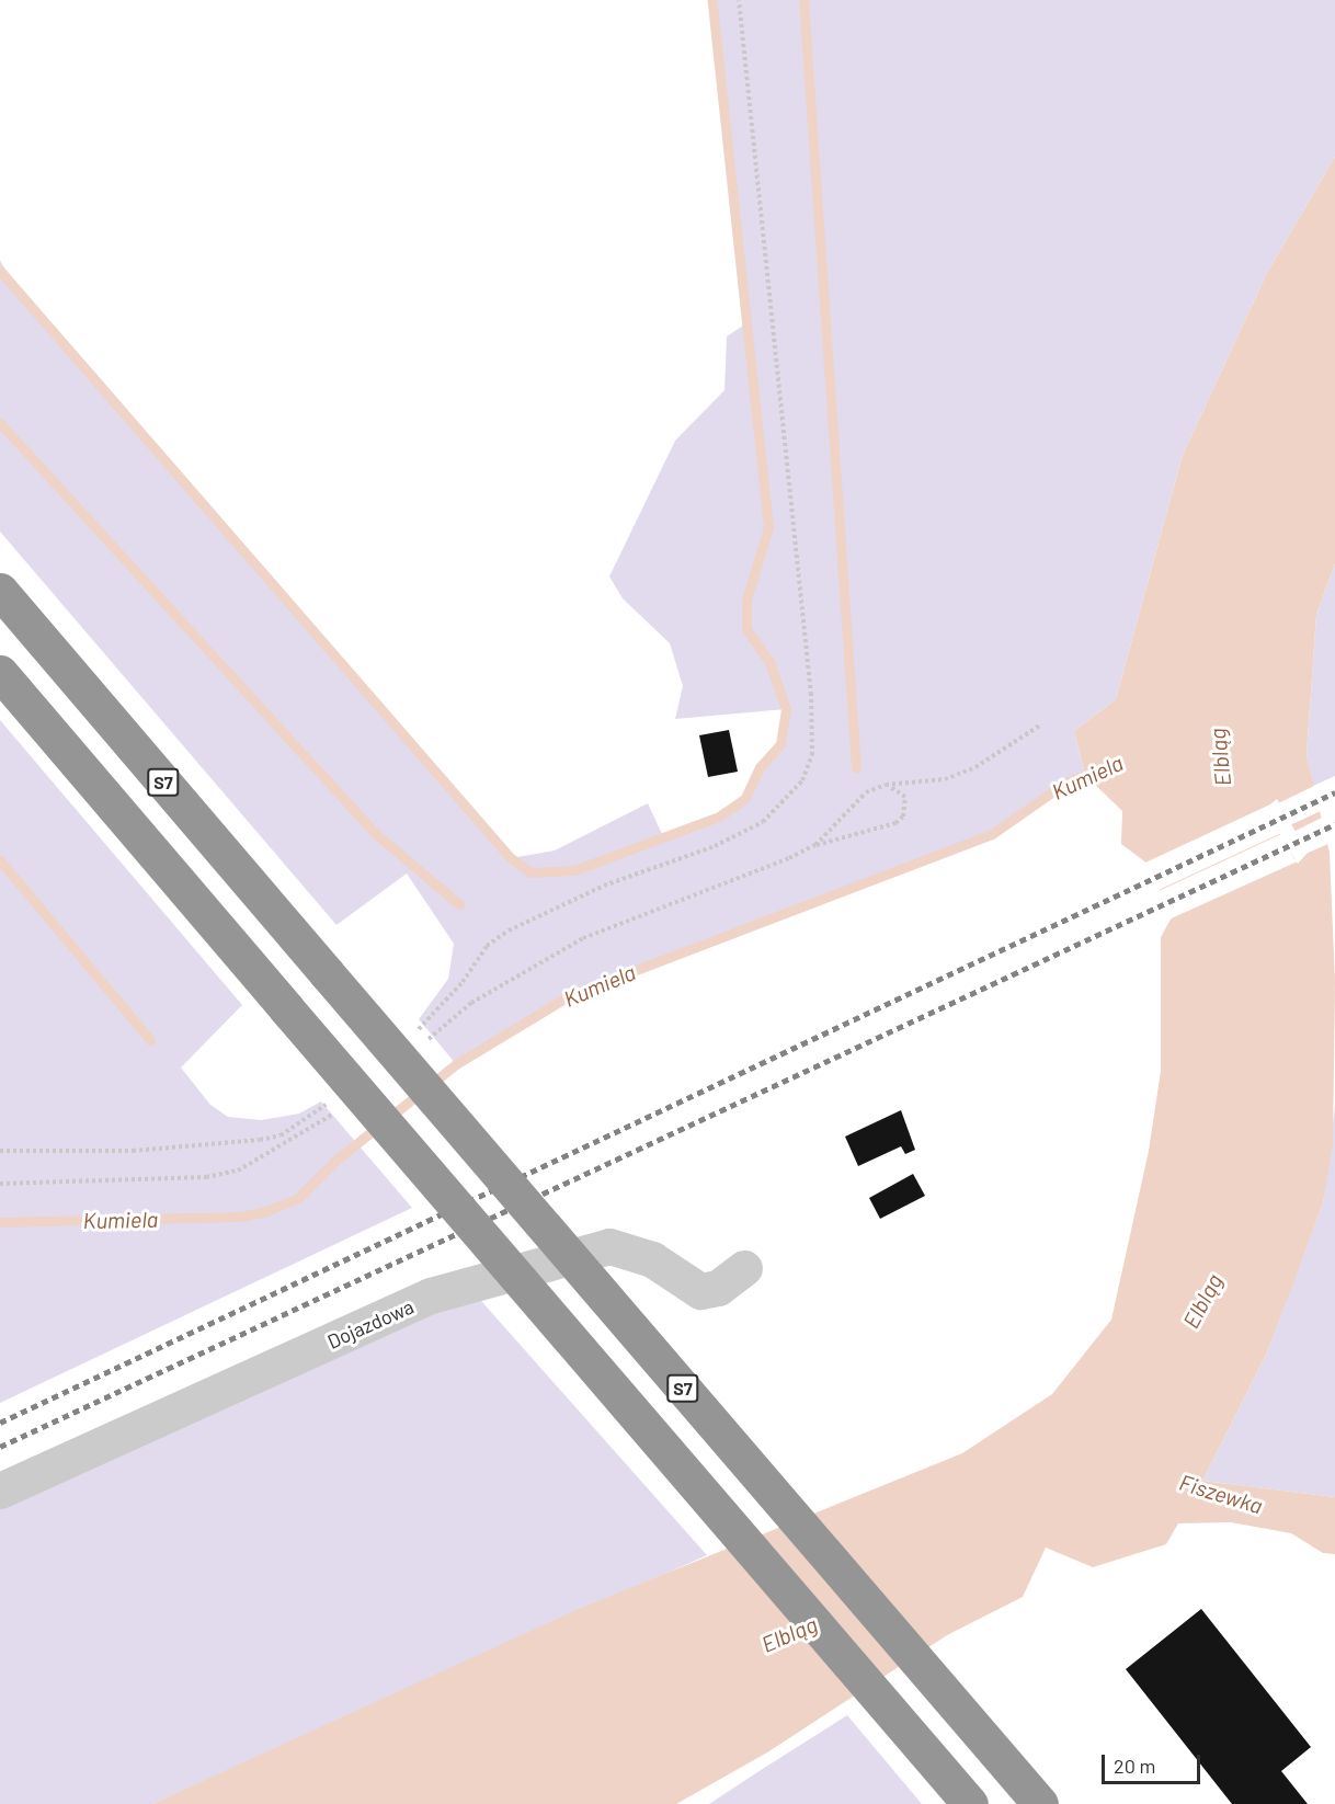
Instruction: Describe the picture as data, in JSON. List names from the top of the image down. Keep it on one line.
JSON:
{"streets":{"highway":["S7"],"lane":["Dojazdowa"]},"water":["Elbląg","Kumiela","Fiszewka"],"scale_bar":"20 m"}
